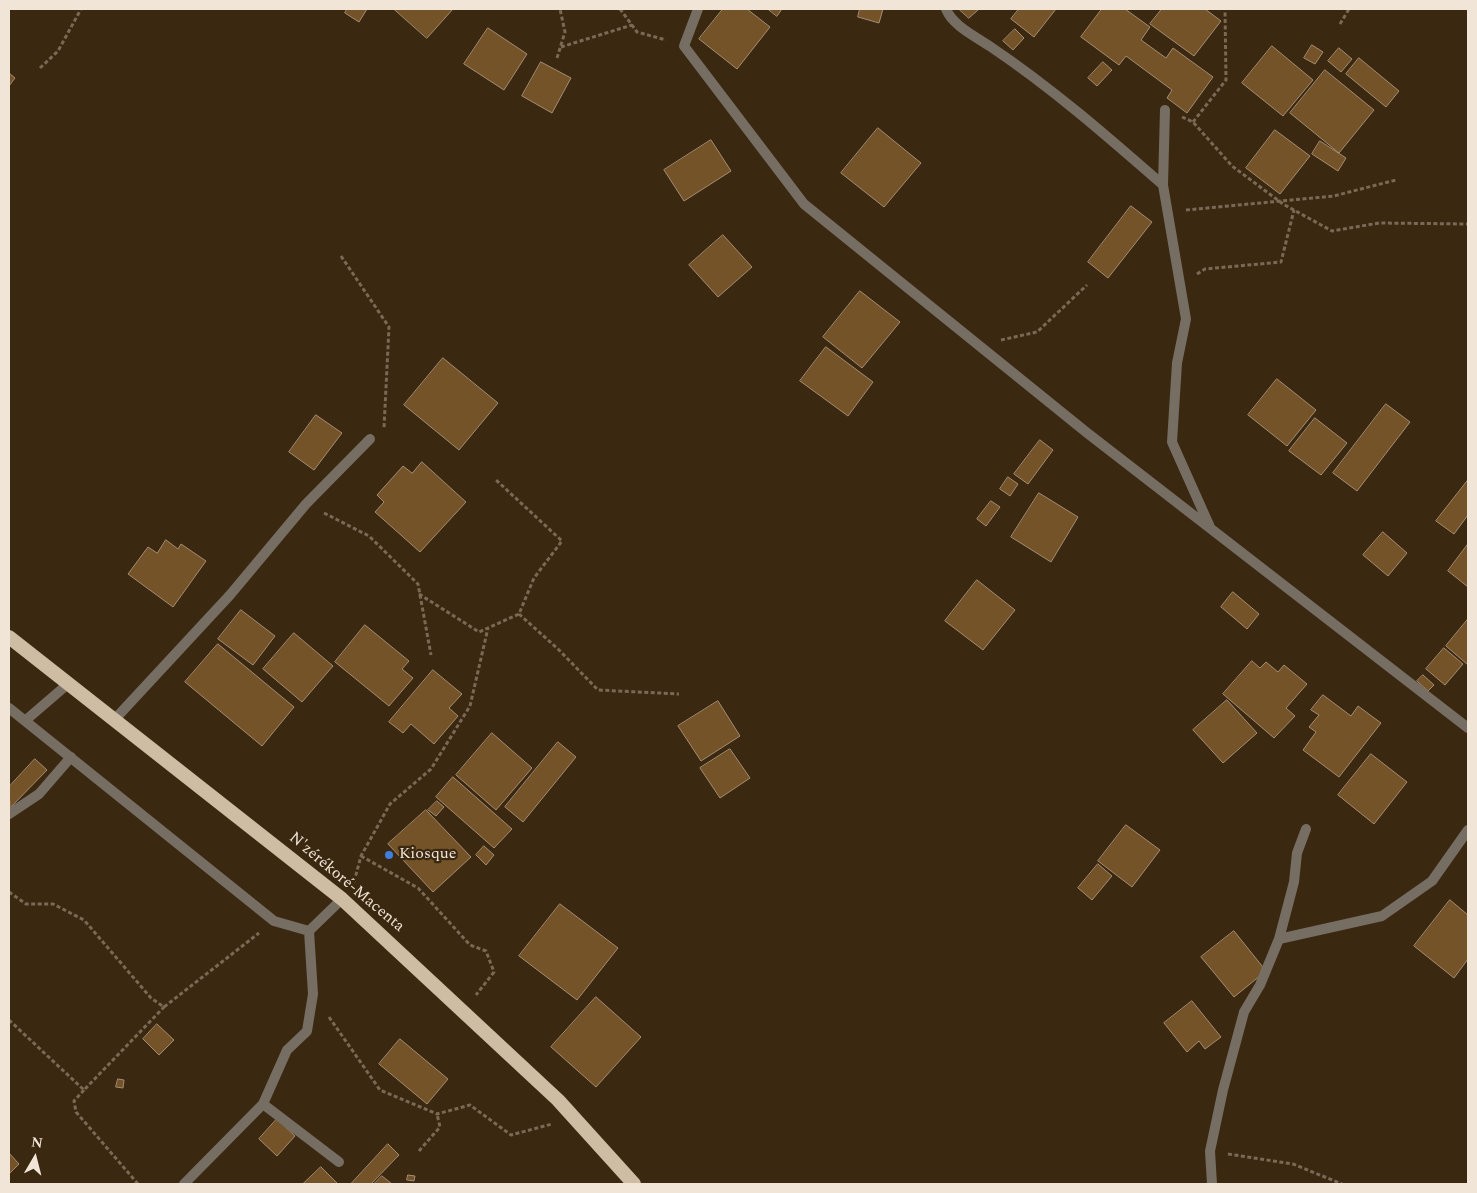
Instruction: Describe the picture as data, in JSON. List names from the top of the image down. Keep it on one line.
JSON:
{"streets":{"highway":["N'zérékoré-Macenta"]},"places":["Kiosque"],"north":"top"}
